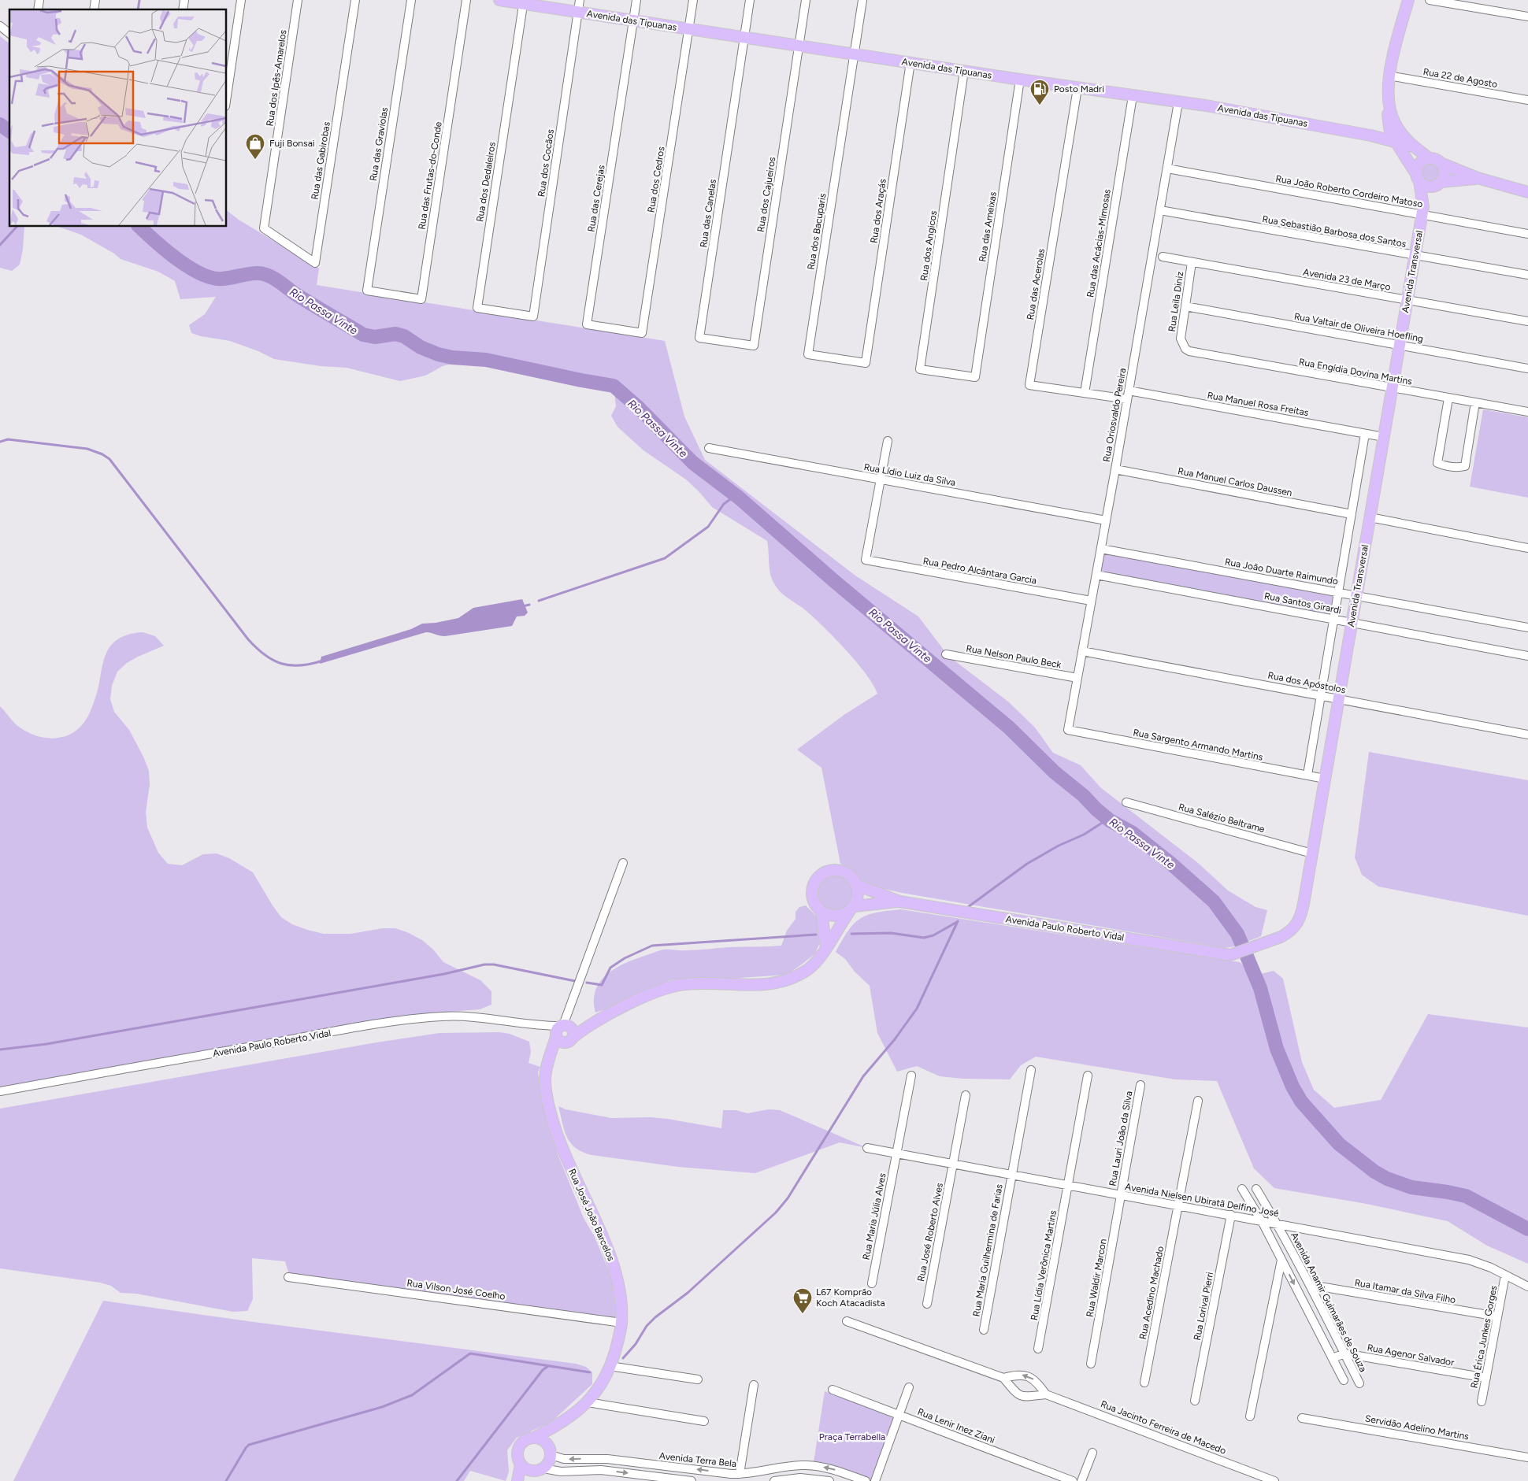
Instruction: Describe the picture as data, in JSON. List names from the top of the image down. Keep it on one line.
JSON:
{"streets":{"main road":["Avenida das Tipuanas","Avenida Transversal","Avenida Paulo Roberto Vidal","Rua José João Barcelos"],"street":["Rua dos Ipês-Amarelos","Rua 22 de Agosto","Rua das Graviolas","Rua das Gabirobas","Rua dos Cocãos","Rua das Frutas-do-Conde","Rua dos Cedros","Rua dos Dedaleiros","Rua João Roberto Cordeiro Matoso","Rua dos Cajueiros","Rua das Cerejas","Rua dos Araçás","Rua das Canelas","Rua das Ameixas","Rua dos Bacuparis","Rua Sebastião Barbosa dos Santos","Rua das Acácias-Mimosas","Rua dos Angicos","Avenida 23 de Março","Rua das Acerolas","Rua Leila Diniz","Rua Valtair de Oliveira Hoefling","Rua Engídia Dovina Martins","Rua Manuel Rosa Freitas","Rua Oriosvaldo Pereira","Rua Lídio Luiz da Silva","Rua Manuel Carlos Daussen","Rua Pedro Alcântara Garcia","Rua João Duarte Raimundo","Rua Santos Girardi","Rua Nelson Paulo Beck","Rua dos Apóstolos","Rua Sargento Armando Martins","Rua Salézio Beltrame","Rua Lauri João da Silva","Avenida Nielsen Ubiratã Delfino José","Rua Maria Júlia Alves","Rua José Roberto Alves","Rua Maria Guilhermina de Farias","Rua Lídia Verônica Martins","Rua Waldir Marcon","Rua Vilson José Coelho","Rua Itamar da Silva Filho","Rua Acedino Machado","Avenida Anamir Guimarães de Souza","Rua Lorival Pierri","Rua Érica Junkes Gorges","Rua Agenor Salvador","Rua Lenir Inez Ziani","Rua Jacinto Ferreira de Macedo","Servidão Adelino Martins","Avenida Terra Bela"]},"crossings":[["Avenida das Tipuanas","Rua dos Cocãos"],["Avenida das Tipuanas","Rua dos Cedros"],["Avenida das Tipuanas","Rua dos Dedaleiros"],["Avenida das Tipuanas","Rua dos Cajueiros"],["Avenida das Tipuanas","Rua das Cerejas"],["Avenida das Tipuanas","Rua dos Araçás"],["Avenida das Tipuanas","Rua das Canelas"],["Avenida das Tipuanas","Rua das Ameixas"],["Avenida das Tipuanas","Rua dos Bacuparis"],["Avenida das Tipuanas","Rua das Acácias-Mimosas"],["Avenida das Tipuanas","Rua dos Angicos"],["Avenida das Tipuanas","Rua das Acerolas"],["Avenida das Tipuanas","Rua Oriosvaldo Pereira"],["Rua dos Ipês-Amarelos","Rua das Gabirobas"],["Rua das Graviolas","Rua das Frutas-do-Conde"],["Rua dos Cocãos","Rua dos Dedaleiros"],["Rua dos Cedros","Rua das Cerejas"],["Rua João Roberto Cordeiro Matoso","Avenida Transversal"],["Rua João Roberto Cordeiro Matoso","Rua Oriosvaldo Pereira"],["Rua dos Cajueiros","Rua das Canelas"],["Rua dos Araçás","Rua dos Bacuparis"],["Rua das Ameixas","Rua dos Angicos"],["Rua Sebastião Barbosa dos Santos","Avenida Transversal"],["Rua Sebastião Barbosa dos Santos","Rua Oriosvaldo Pereira"],["Rua das Acácias-Mimosas","Rua das Acerolas"],["Avenida Transversal","Avenida 23 de Março"],["Avenida Transversal","Rua Valtair de Oliveira Hoefling"],["Avenida Transversal","Rua Engídia Dovina Martins"],["Avenida Transversal","Rua Manuel Rosa Freitas"],["Avenida Transversal","Rua João Duarte Raimundo"],["Avenida Transversal","Rua Santos Girardi"],["Avenida Transversal","Rua dos Apóstolos"],["Avenida Transversal","Rua Sargento Armando Martins"],["Avenida Transversal","Rua Salézio Beltrame"],["Avenida Transversal","Avenida Paulo Roberto Vidal"],["Avenida 23 de Março","Rua Leila Diniz"],["Rua das Acerolas","Rua Oriosvaldo Pereira"],["Rua Leila Diniz","Rua Valtair de Oliveira Hoefling"],["Rua Leila Diniz","Rua Engídia Dovina Martins"],["Rua Manuel Rosa Freitas","Rua Oriosvaldo Pereira"],["Rua Oriosvaldo Pereira","Rua Lídio Luiz da Silva"],["Rua Oriosvaldo Pereira","Rua Manuel Carlos Daussen"],["Rua Oriosvaldo Pereira","Rua Pedro Alcântara Garcia"],["Rua Oriosvaldo Pereira","Rua João Duarte Raimundo"],["Rua Oriosvaldo Pereira","Rua Santos Girardi"],["Rua Oriosvaldo Pereira","Rua Nelson Paulo Beck"],["Rua Oriosvaldo Pereira","Rua dos Apóstolos"],["Rua Oriosvaldo Pereira","Rua Sargento Armando Martins"],["Rua Lídio Luiz da Silva","Rua Pedro Alcântara Garcia"],["Avenida Paulo Roberto Vidal","Rua José João Barcelos"],["Rua Lauri João da Silva","Avenida Nielsen Ubiratã Delfino José"],["Rua Lauri João da Silva","Rua Waldir Marcon"],["Avenida Nielsen Ubiratã Delfino José","Rua Maria Júlia Alves"],["Avenida Nielsen Ubiratã Delfino José","Rua José Roberto Alves"],["Avenida Nielsen Ubiratã Delfino José","Rua Maria Guilhermina de Farias"],["Avenida Nielsen Ubiratã Delfino José","Rua Lídia Verônica Martins"],["Avenida Nielsen Ubiratã Delfino José","Rua Waldir Marcon"],["Avenida Nielsen Ubiratã Delfino José","Rua Acedino Machado"],["Avenida Nielsen Ubiratã Delfino José","Avenida Anamir Guimarães de Souza"],["Avenida Nielsen Ubiratã Delfino José","Rua Lorival Pierri"],["Avenida Nielsen Ubiratã Delfino José","Rua Érica Junkes Gorges"],["Rua José João Barcelos","Rua Vilson José Coelho"],["Rua José João Barcelos","Avenida Terra Bela"],["Rua Itamar da Silva Filho","Avenida Anamir Guimarães de Souza"],["Rua Itamar da Silva Filho","Rua Érica Junkes Gorges"],["Avenida Anamir Guimarães de Souza","Rua Agenor Salvador"],["Rua Érica Junkes Gorges","Rua Agenor Salvador"]],"water":["Rio Passa Vinte"],"parks":["Praça Terrabella"],"places":{"fuel station":["Posto Madri"],"shop":["Fuji Bonsai"],"supermarket":["L67 Komprão Koch Atacadista"]}}
